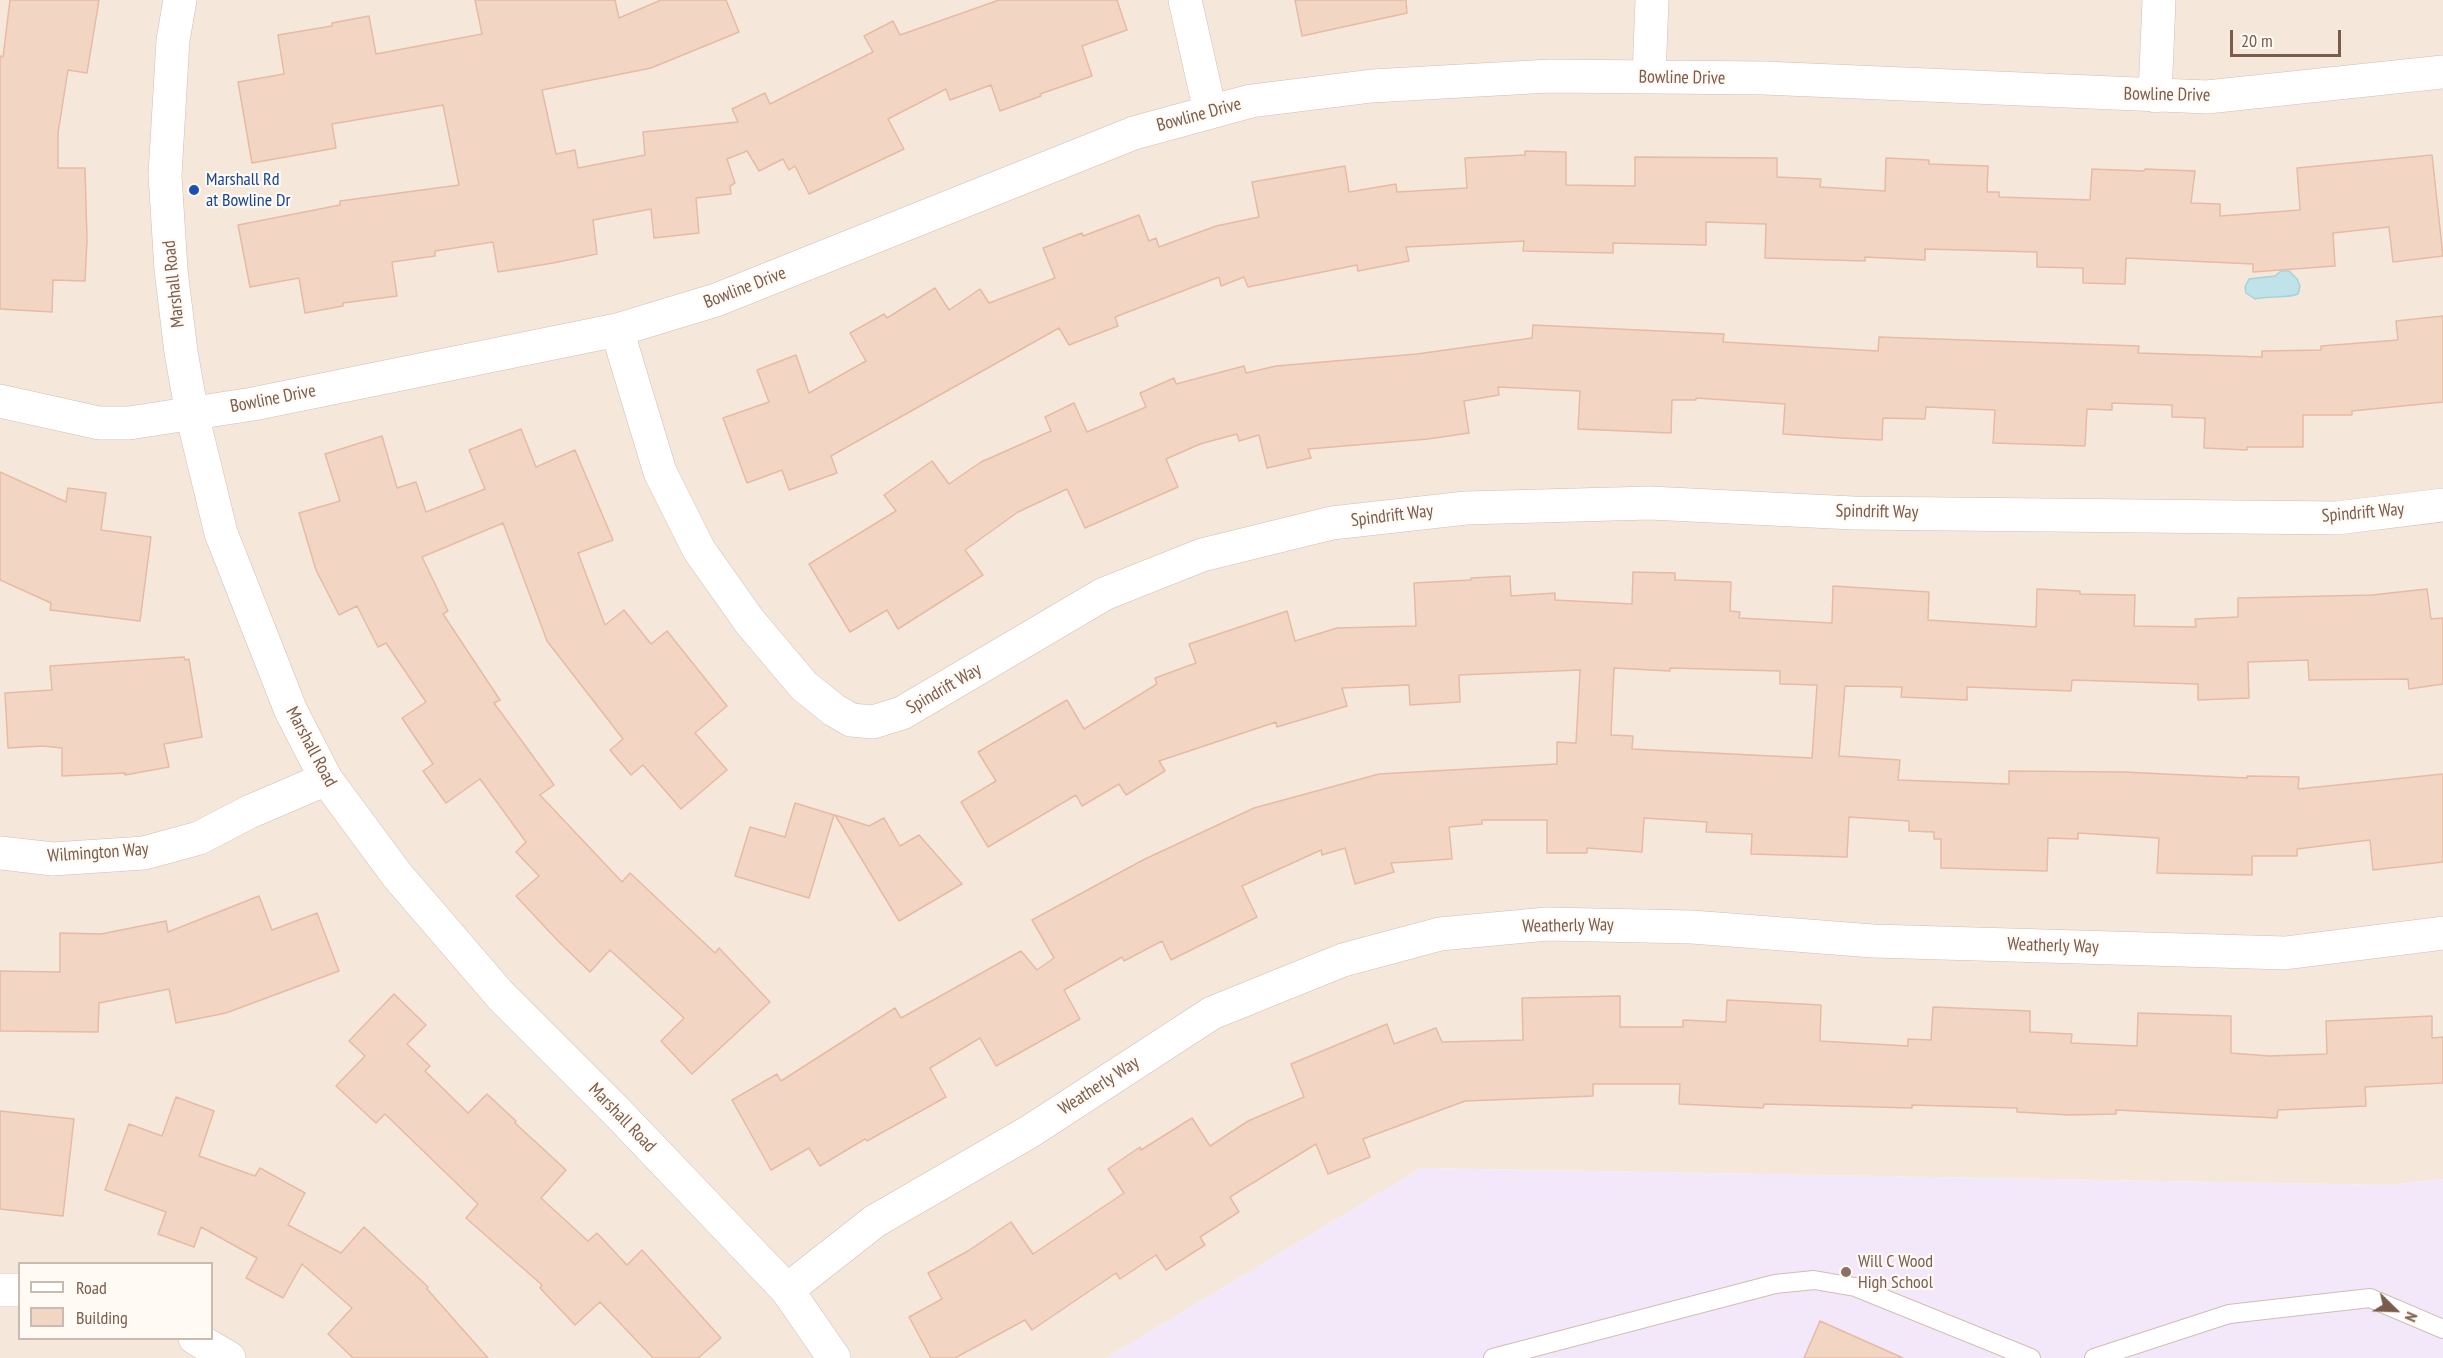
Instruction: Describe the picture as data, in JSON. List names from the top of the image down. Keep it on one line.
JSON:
{"streets":{"street":["Bowline Drive","Marshall Road","Spindrift Way","Wilmington Way","Weatherly Way"]},"crossings":[["Bowline Drive","Marshall Road"],["Bowline Drive","Spindrift Way"],["Marshall Road","Wilmington Way"],["Marshall Road","Weatherly Way"]],"places":["Marshall Rd at Bowline Dr","Will C Wood High School"],"legend":["Road","Building"],"scale_bar":"20 m","north":"bottom right"}
